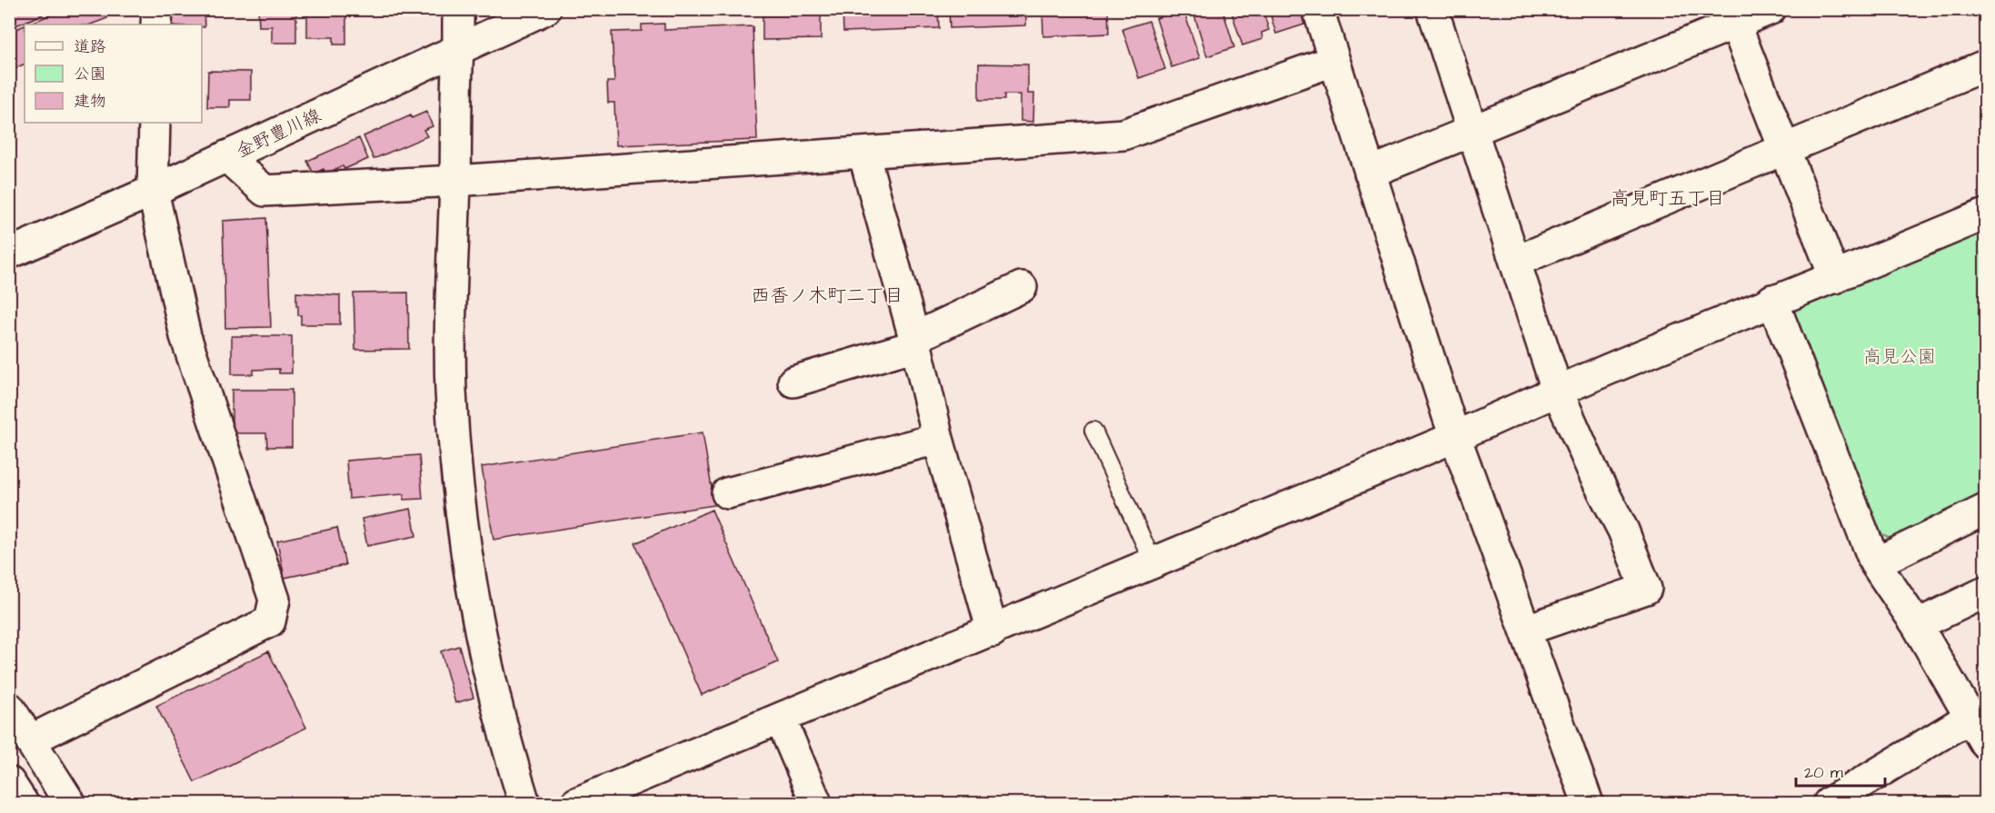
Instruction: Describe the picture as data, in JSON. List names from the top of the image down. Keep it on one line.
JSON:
{"streets":{"street":["金野豊川線"]},"districts":["高見町五丁目","西香ノ木町二丁目"],"parks":["高見公園"],"legend":["道路","公園","建物"],"scale_bar":"20 m"}
